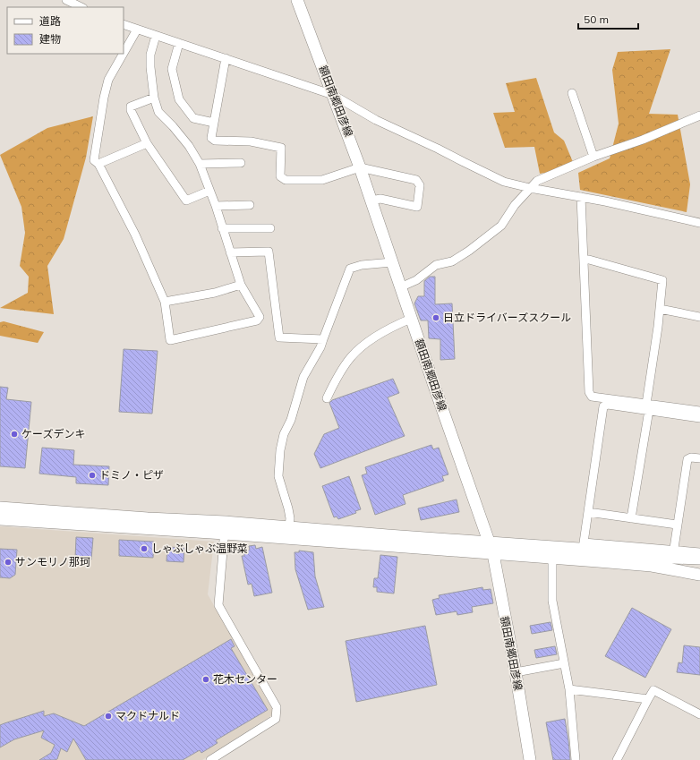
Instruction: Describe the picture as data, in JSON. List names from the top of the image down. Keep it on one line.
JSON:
{"streets":{"street":["額田南郷田彦線"]},"places":["日立ドライバーズスクール","ケーズデンキ","ドミノ・ピザ","しゃぶしゃぶ温野菜","サンモリノ那珂","花木センター","マクドナルド"],"legend":["道路","建物"],"scale_bar":"50 m"}
